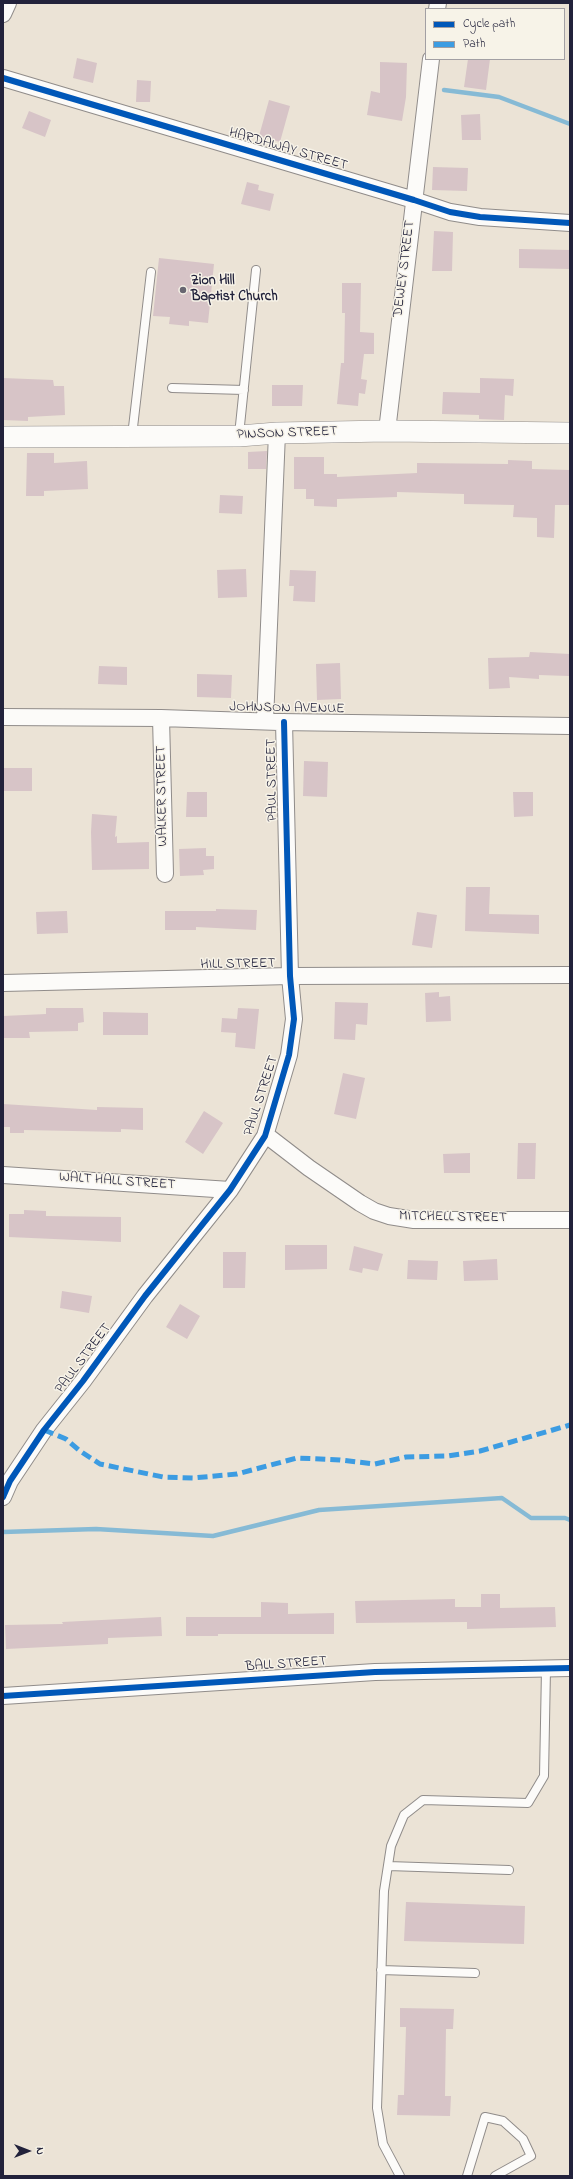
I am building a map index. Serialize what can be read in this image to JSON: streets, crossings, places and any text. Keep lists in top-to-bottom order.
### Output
{
  "streets": {
    "street": [
      "HARDAWAY STREET",
      "DEWEY STREET",
      "PINSON STREET",
      "JOHNSON AVENUE",
      "PAUL STREET",
      "WALKER STREET",
      "HILL STREET",
      "WALT HALL STREET",
      "MITCHELL STREET",
      "BALL STREET"
    ]
  },
  "crossings": [
    ["HARDAWAY STREET", "DEWEY STREET"],
    ["DEWEY STREET", "PINSON STREET"],
    ["PINSON STREET", "PAUL STREET"],
    ["JOHNSON AVENUE", "PAUL STREET"],
    ["JOHNSON AVENUE", "WALKER STREET"],
    ["PAUL STREET", "HILL STREET"],
    ["PAUL STREET", "WALT HALL STREET"],
    ["PAUL STREET", "MITCHELL STREET"]
  ],
  "places": ["Zion Hill Baptist Church"],
  "legend": ["Cycle path", "Path"],
  "north": "right"
}
